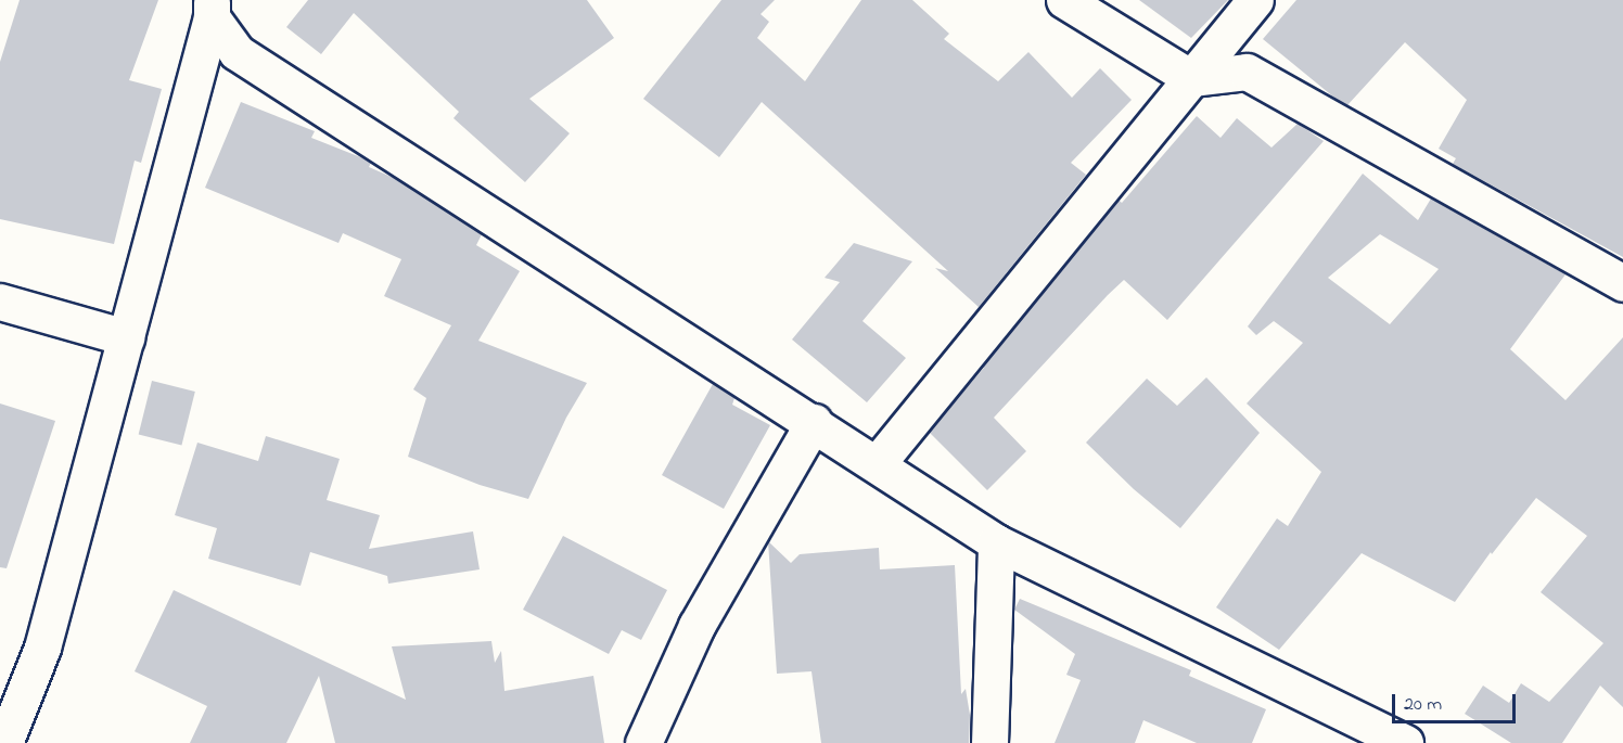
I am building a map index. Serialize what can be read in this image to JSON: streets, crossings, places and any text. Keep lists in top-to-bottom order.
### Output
{
  "scale_bar": "20 m"
}
